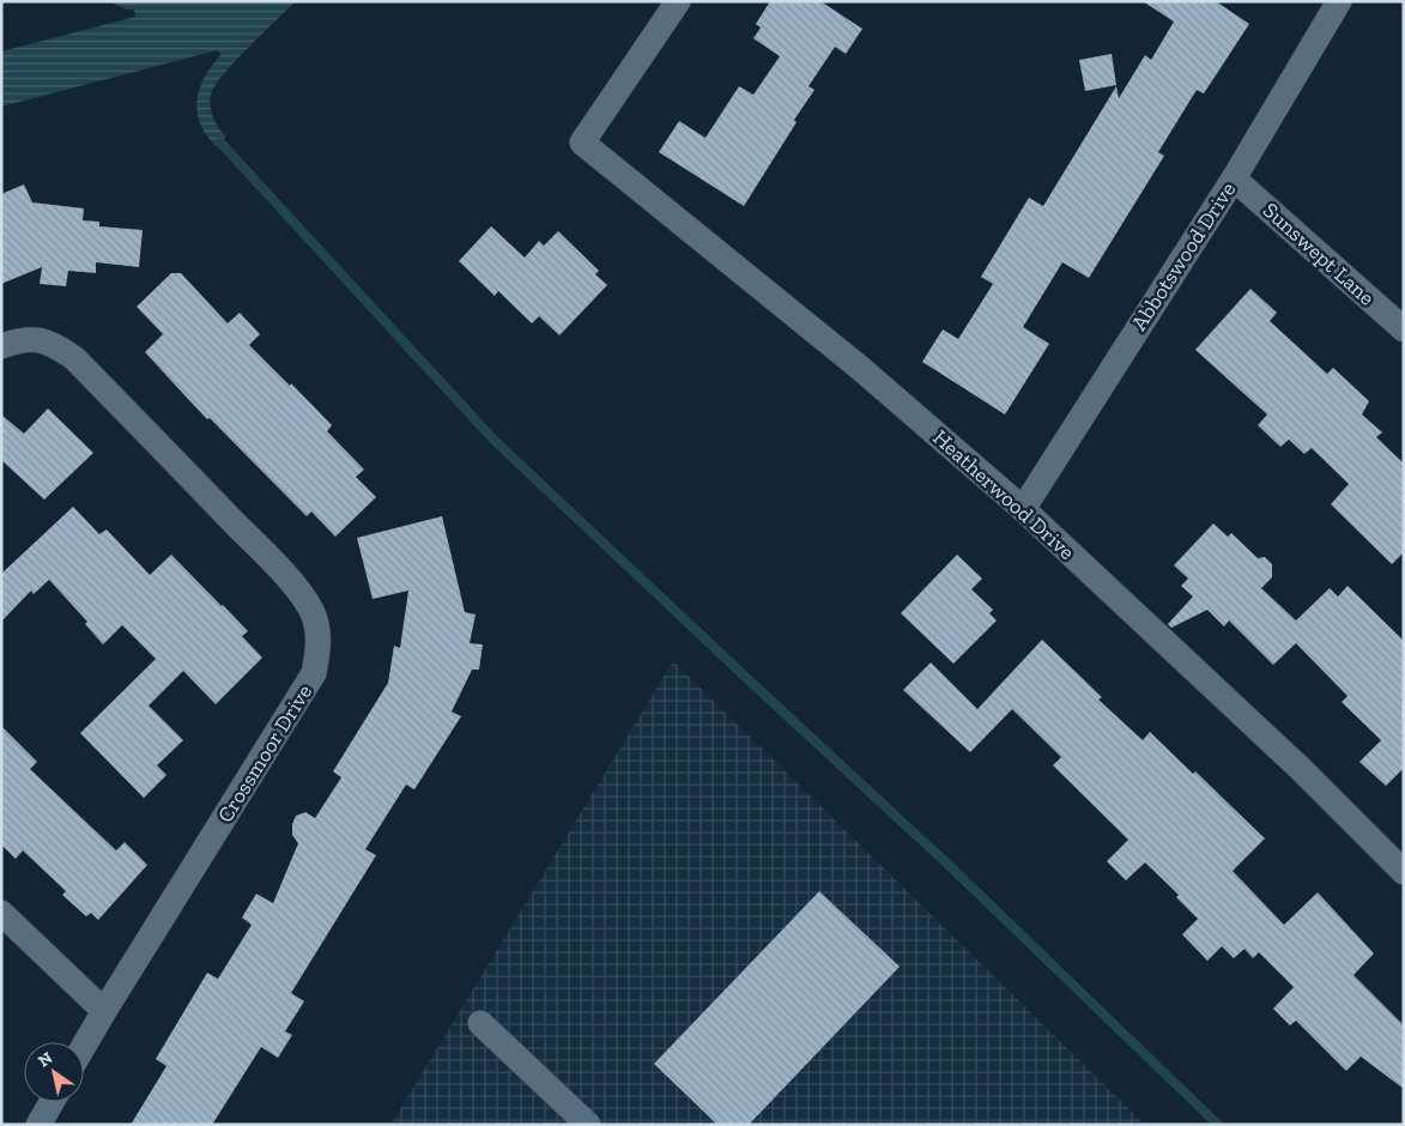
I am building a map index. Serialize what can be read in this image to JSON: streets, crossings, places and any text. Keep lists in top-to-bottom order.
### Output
{
  "streets": {
    "street": [
      "Sunswept Lane",
      "Abbotswood Drive",
      "Heatherwood Drive",
      "Crossmoor Drive"
    ]
  },
  "crossings": [
    ["Sunswept Lane", "Abbotswood Drive"],
    ["Abbotswood Drive", "Heatherwood Drive"]
  ],
  "north": "top left"
}
